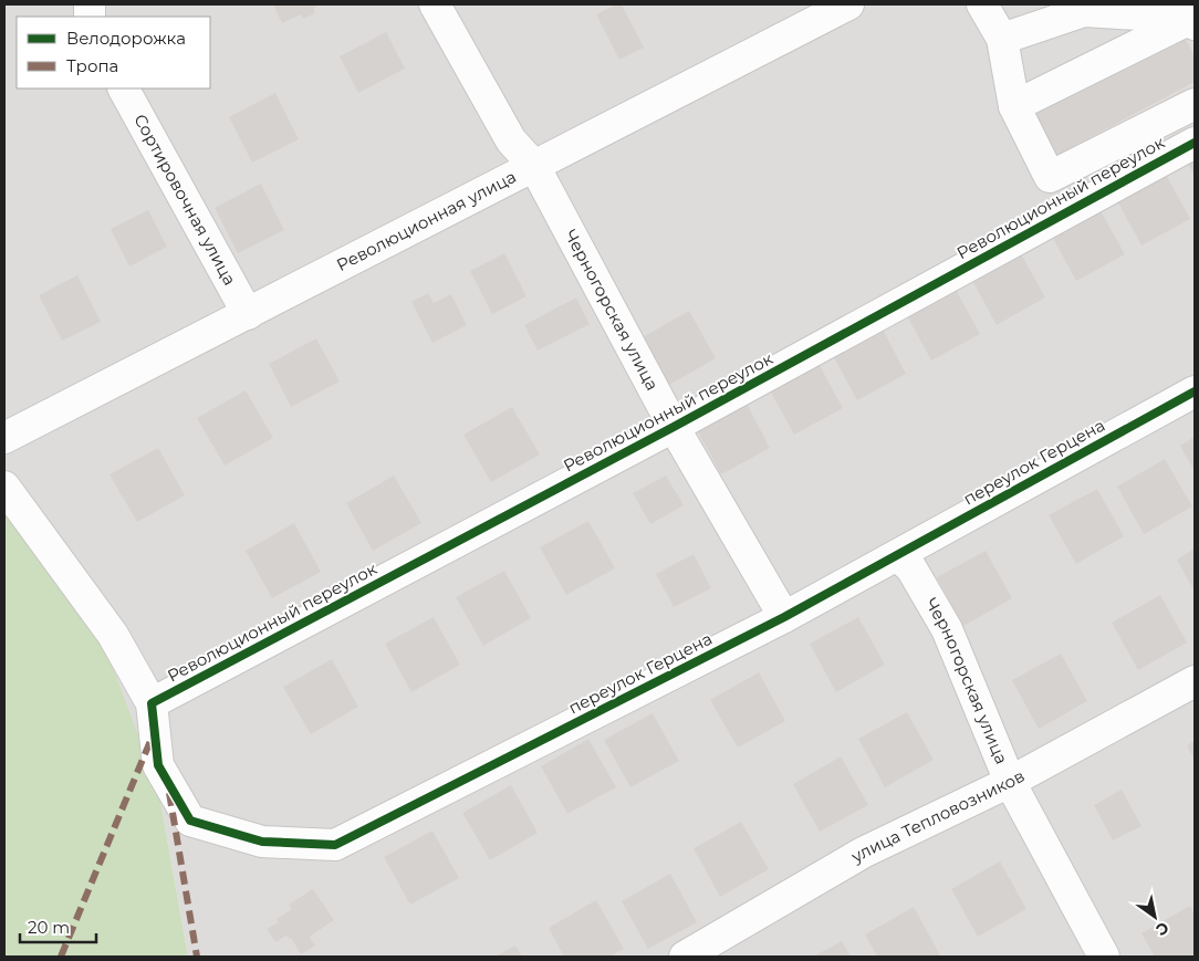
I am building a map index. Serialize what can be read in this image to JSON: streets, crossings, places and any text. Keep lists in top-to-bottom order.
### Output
{
  "streets": {
    "street": [
      "Революционный переулок",
      "Сортировочная улица",
      "Революционная улица",
      "Черногорская улица",
      "переулок Герцена",
      "улица Тепловозников"
    ]
  },
  "crossings": [
    ["Революционный переулок", "Черногорская улица"],
    ["Революционный переулок", "переулок Герцена"],
    ["Сортировочная улица", "Революционная улица"],
    ["Революционная улица", "Черногорская улица"],
    ["Черногорская улица", "переулок Герцена"],
    ["Черногорская улица", "улица Тепловозников"]
  ],
  "legend": ["Велодорожка", "Тропа"],
  "scale_bar": "20 m",
  "north": "bottom right"
}
